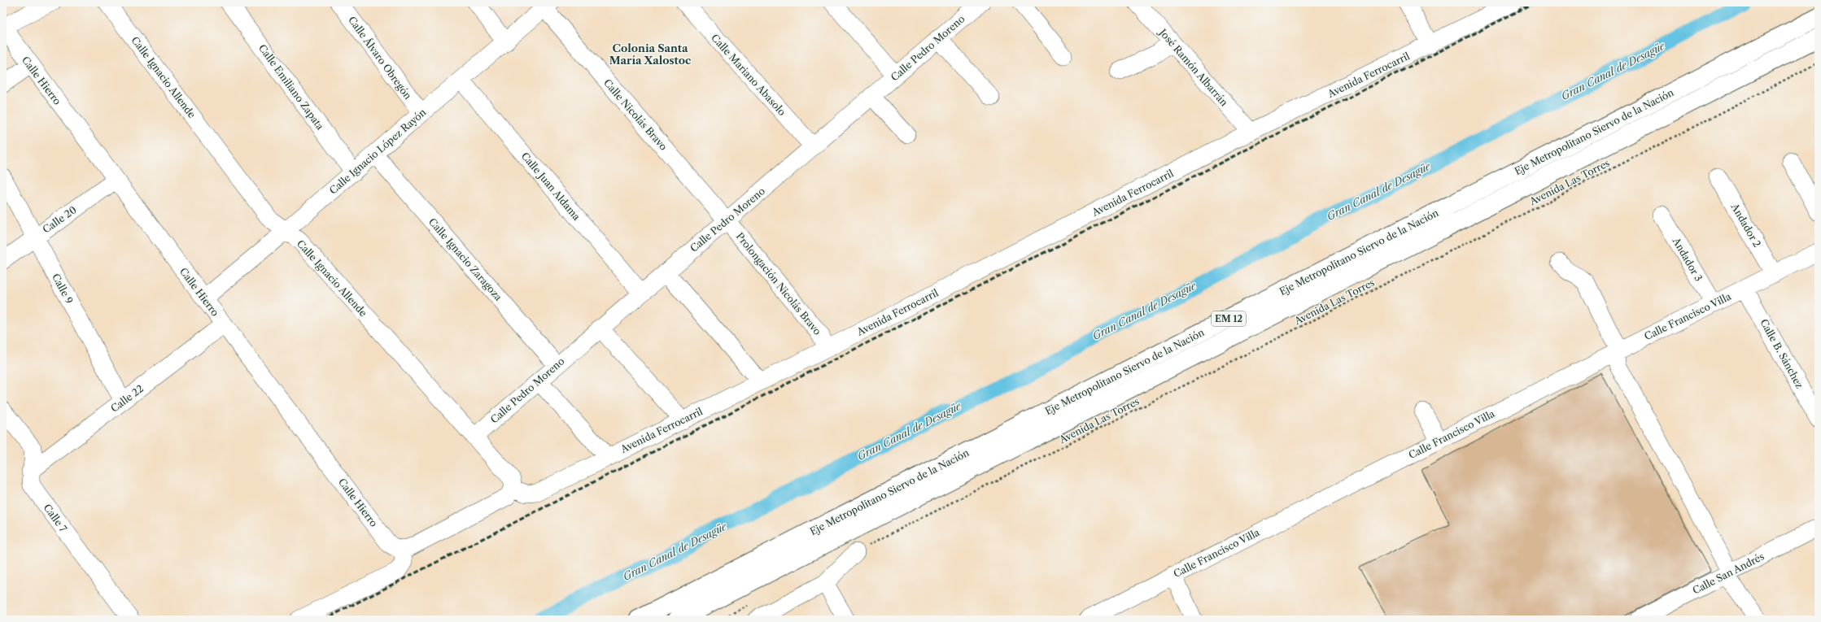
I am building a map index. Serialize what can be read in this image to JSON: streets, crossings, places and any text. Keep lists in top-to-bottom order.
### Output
{
  "streets": {
    "highway": ["Eje Metropolitano Siervo de la Nación", "EM 12"],
    "street": [
      "Calle Pedro Moreno",
      "Calle Álvaro Obregón",
      "José Ramón Albarrán",
      "Calle Mariano Abasolo",
      "Avenida Ferrocarril",
      "Calle Ignacio Allende",
      "Calle Hierro",
      "Calle Emiliano Zapata",
      "Calle Nicolás Bravo",
      "Calle Ignacio López Rayón",
      "Calle Juan Aldama",
      "Calle 20",
      "Andador 2",
      "Calle Ignacio Zaragoza",
      "Andador 3",
      "Prolongación Nicolás Bravo",
      "Calle 9",
      "Calle Francisco Villa",
      "Calle B. Sánchez",
      "Calle 22",
      "Calle 7",
      "Calle San Andrés"
    ],
    "path": ["Avenida Las Torres"]
  },
  "crossings": [
    ["Calle Pedro Moreno", "Calle Mariano Abasolo"],
    ["Calle Pedro Moreno", "Calle Ignacio Allende"],
    ["Calle Pedro Moreno", "Calle Nicolás Bravo"],
    ["Calle Pedro Moreno", "Calle Juan Aldama"],
    ["Calle Pedro Moreno", "Calle Ignacio Zaragoza"],
    ["Calle Pedro Moreno", "Prolongación Nicolás Bravo"],
    ["Calle Álvaro Obregón", "Calle Ignacio López Rayón"],
    ["José Ramón Albarrán", "Avenida Ferrocarril"],
    ["Avenida Ferrocarril", "Calle Ignacio Allende"],
    ["Avenida Ferrocarril", "Prolongación Nicolás Bravo"],
    ["Calle Ignacio Allende", "Calle Ignacio López Rayón"],
    ["Calle Hierro", "Calle Ignacio López Rayón"],
    ["Calle Hierro", "Calle 20"],
    ["Calle Hierro", "Calle 22"],
    ["Calle Emiliano Zapata", "Calle Ignacio López Rayón"],
    ["Calle Nicolás Bravo", "Calle Ignacio López Rayón"],
    ["Calle Nicolás Bravo", "Prolongación Nicolás Bravo"],
    ["Calle Ignacio López Rayón", "Calle Juan Aldama"],
    ["Calle Ignacio López Rayón", "Calle Ignacio Zaragoza"],
    ["Calle 20", "Calle 9"],
    ["Andador 2", "Calle Francisco Villa"],
    ["Andador 3", "Calle Francisco Villa"],
    ["Calle 9", "Calle 22"],
    ["Calle Francisco Villa", "Calle B. Sánchez"],
    ["Calle 22", "Calle 7"]
  ],
  "districts": ["Colonia Santa María Xalostoc"],
  "water": ["Gran Canal de Desagüe"]
}
